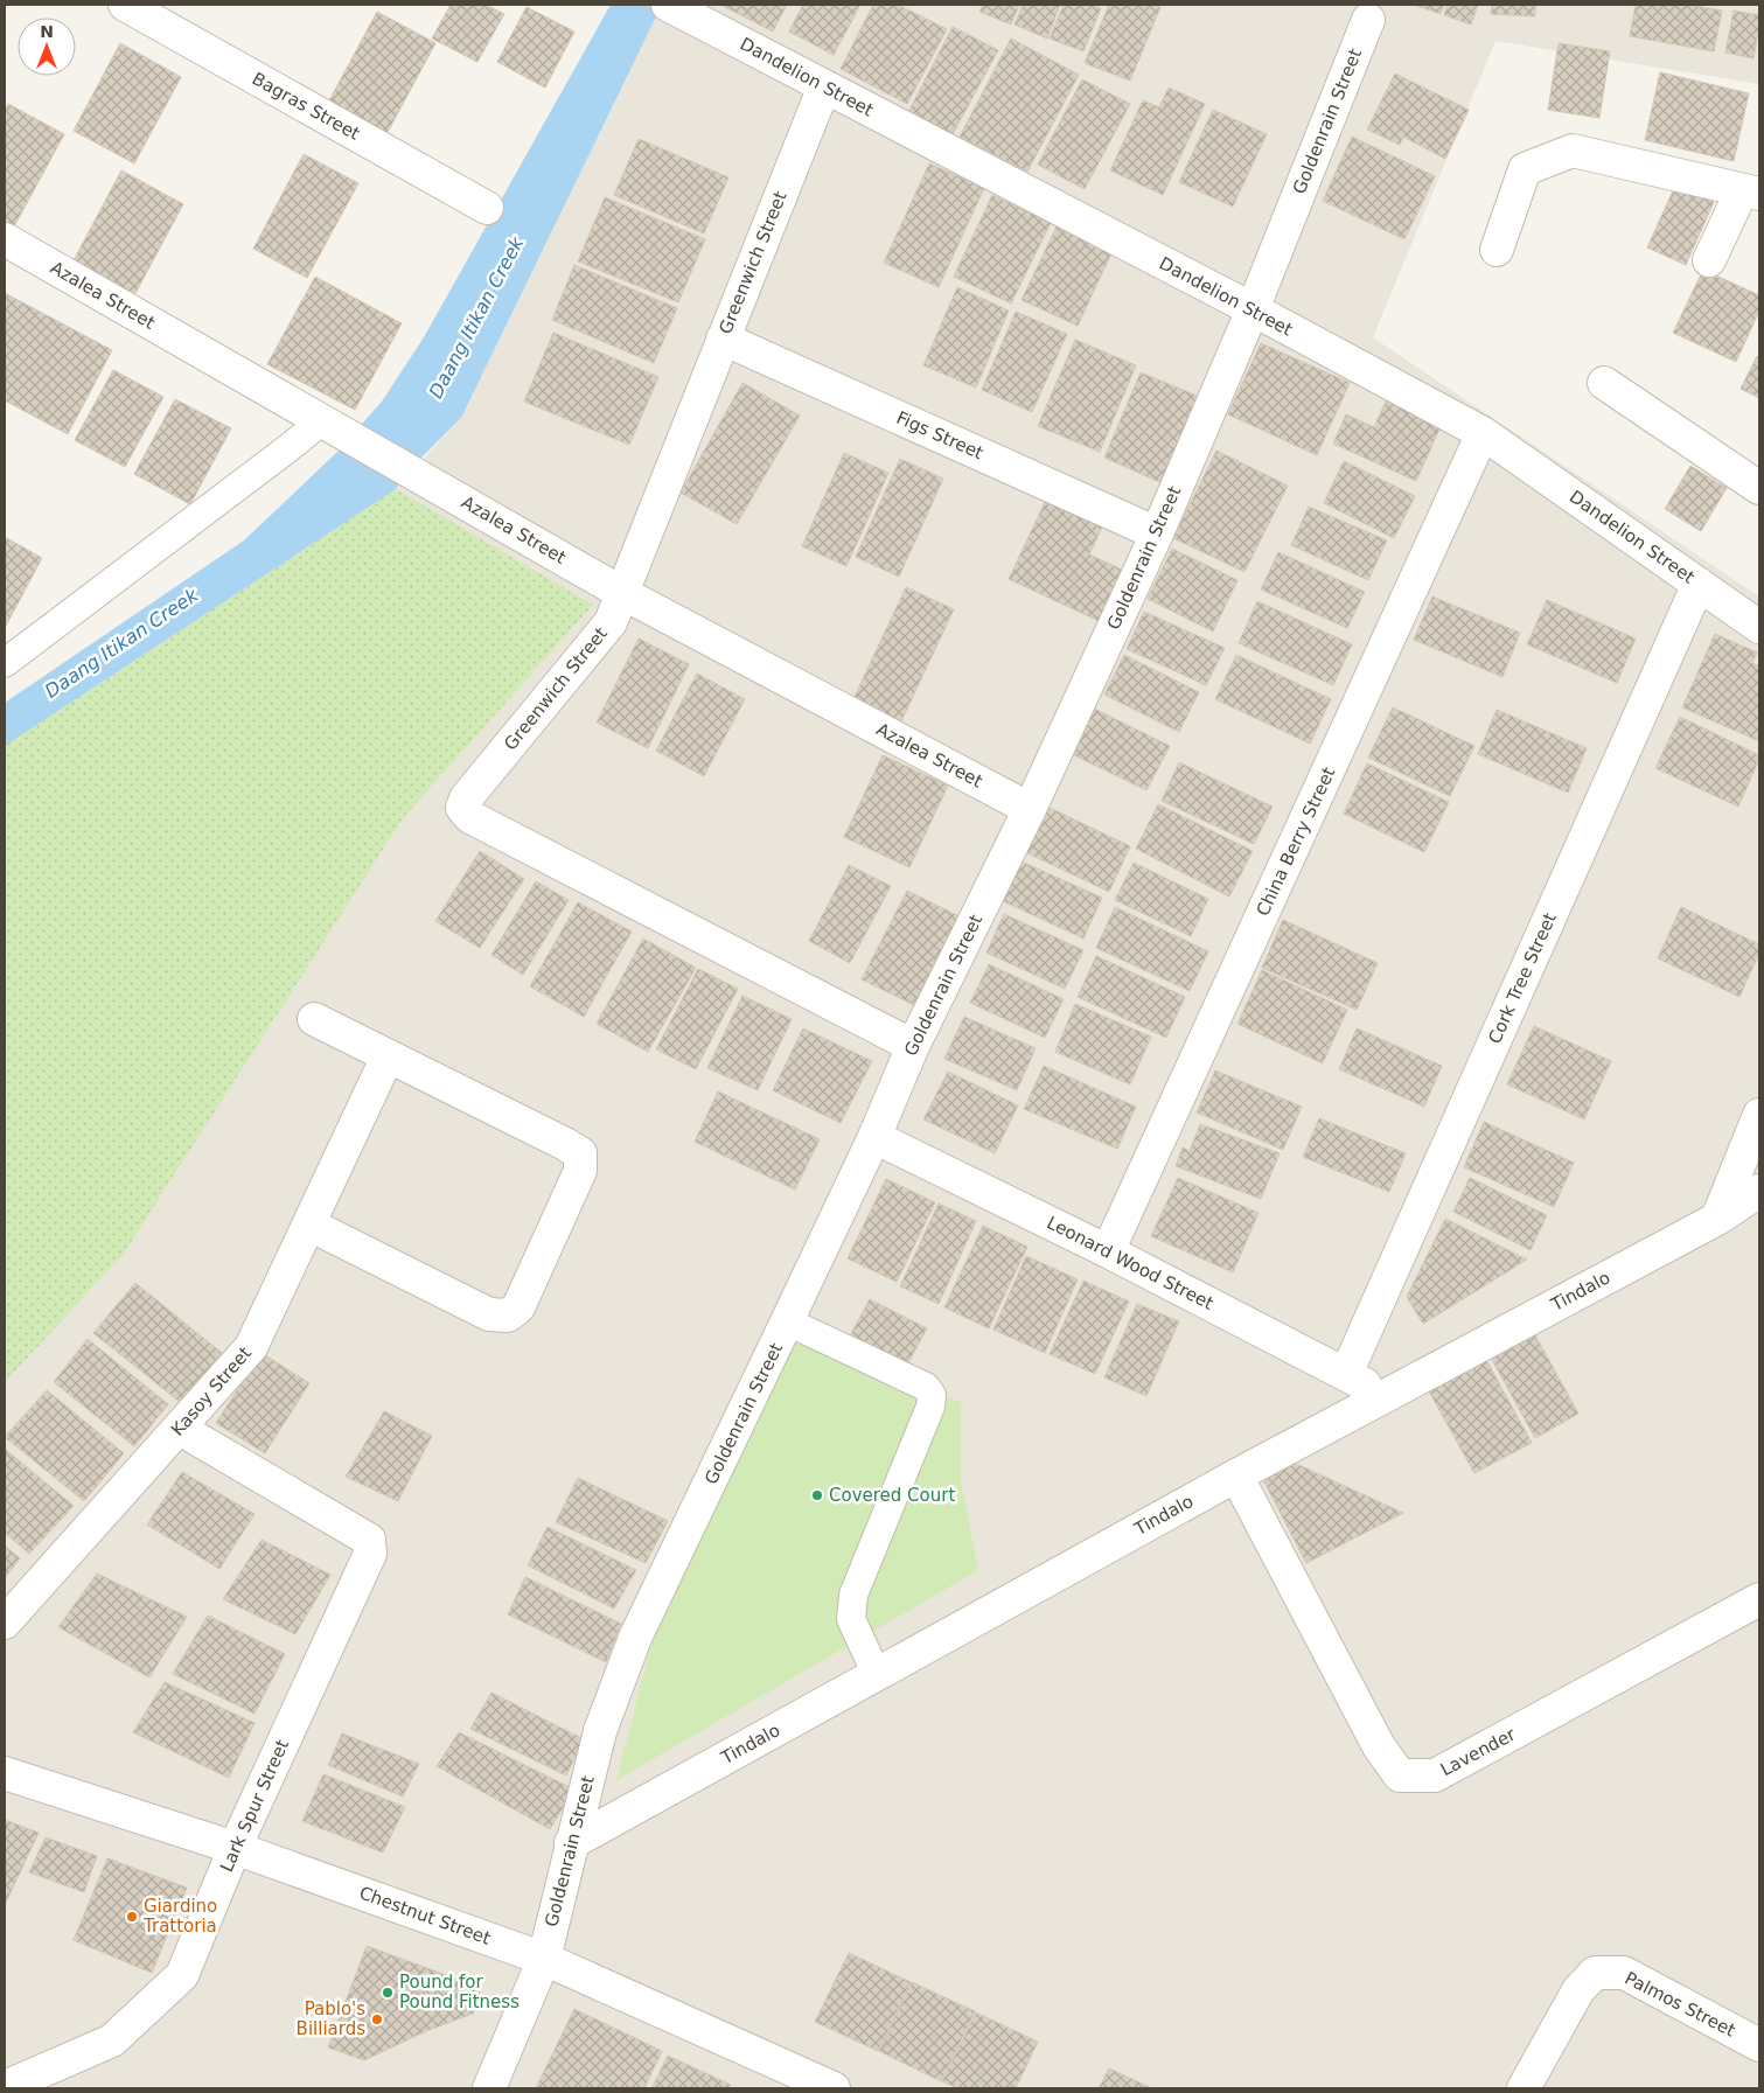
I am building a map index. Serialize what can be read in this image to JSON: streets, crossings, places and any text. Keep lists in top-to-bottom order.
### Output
{
  "streets": {
    "street": [
      "Dandelion Street",
      "Bagras Street",
      "Goldenrain Street",
      "Greenwich Street",
      "Azalea Street",
      "Figs Street",
      "China Berry Street",
      "Cork Tree Street",
      "Leonard Wood Street",
      "Tindalo",
      "Kasoy Street",
      "Lavender",
      "Lark Spur Street",
      "Chestnut Street",
      "Palmos Street"
    ]
  },
  "crossings": [
    ["Dandelion Street", "Goldenrain Street"],
    ["Dandelion Street", "Greenwich Street"],
    ["Dandelion Street", "China Berry Street"],
    ["Dandelion Street", "Cork Tree Street"],
    ["Goldenrain Street", "Greenwich Street"],
    ["Goldenrain Street", "Azalea Street"],
    ["Goldenrain Street", "Figs Street"],
    ["Goldenrain Street", "Leonard Wood Street"],
    ["Goldenrain Street", "Tindalo"],
    ["Goldenrain Street", "Chestnut Street"],
    ["Greenwich Street", "Azalea Street"],
    ["Greenwich Street", "Figs Street"],
    ["China Berry Street", "Leonard Wood Street"],
    ["Cork Tree Street", "Leonard Wood Street"],
    ["Leonard Wood Street", "Tindalo"],
    ["Tindalo", "Lavender"],
    ["Kasoy Street", "Lark Spur Street"],
    ["Lark Spur Street", "Chestnut Street"]
  ],
  "water": ["Daang Itikan Creek"],
  "places": [
    "Covered Court",
    "Giardino Trattoria",
    "Pound for Pound Fitness",
    "Pablo's Billiards"
  ],
  "north": "top"
}
